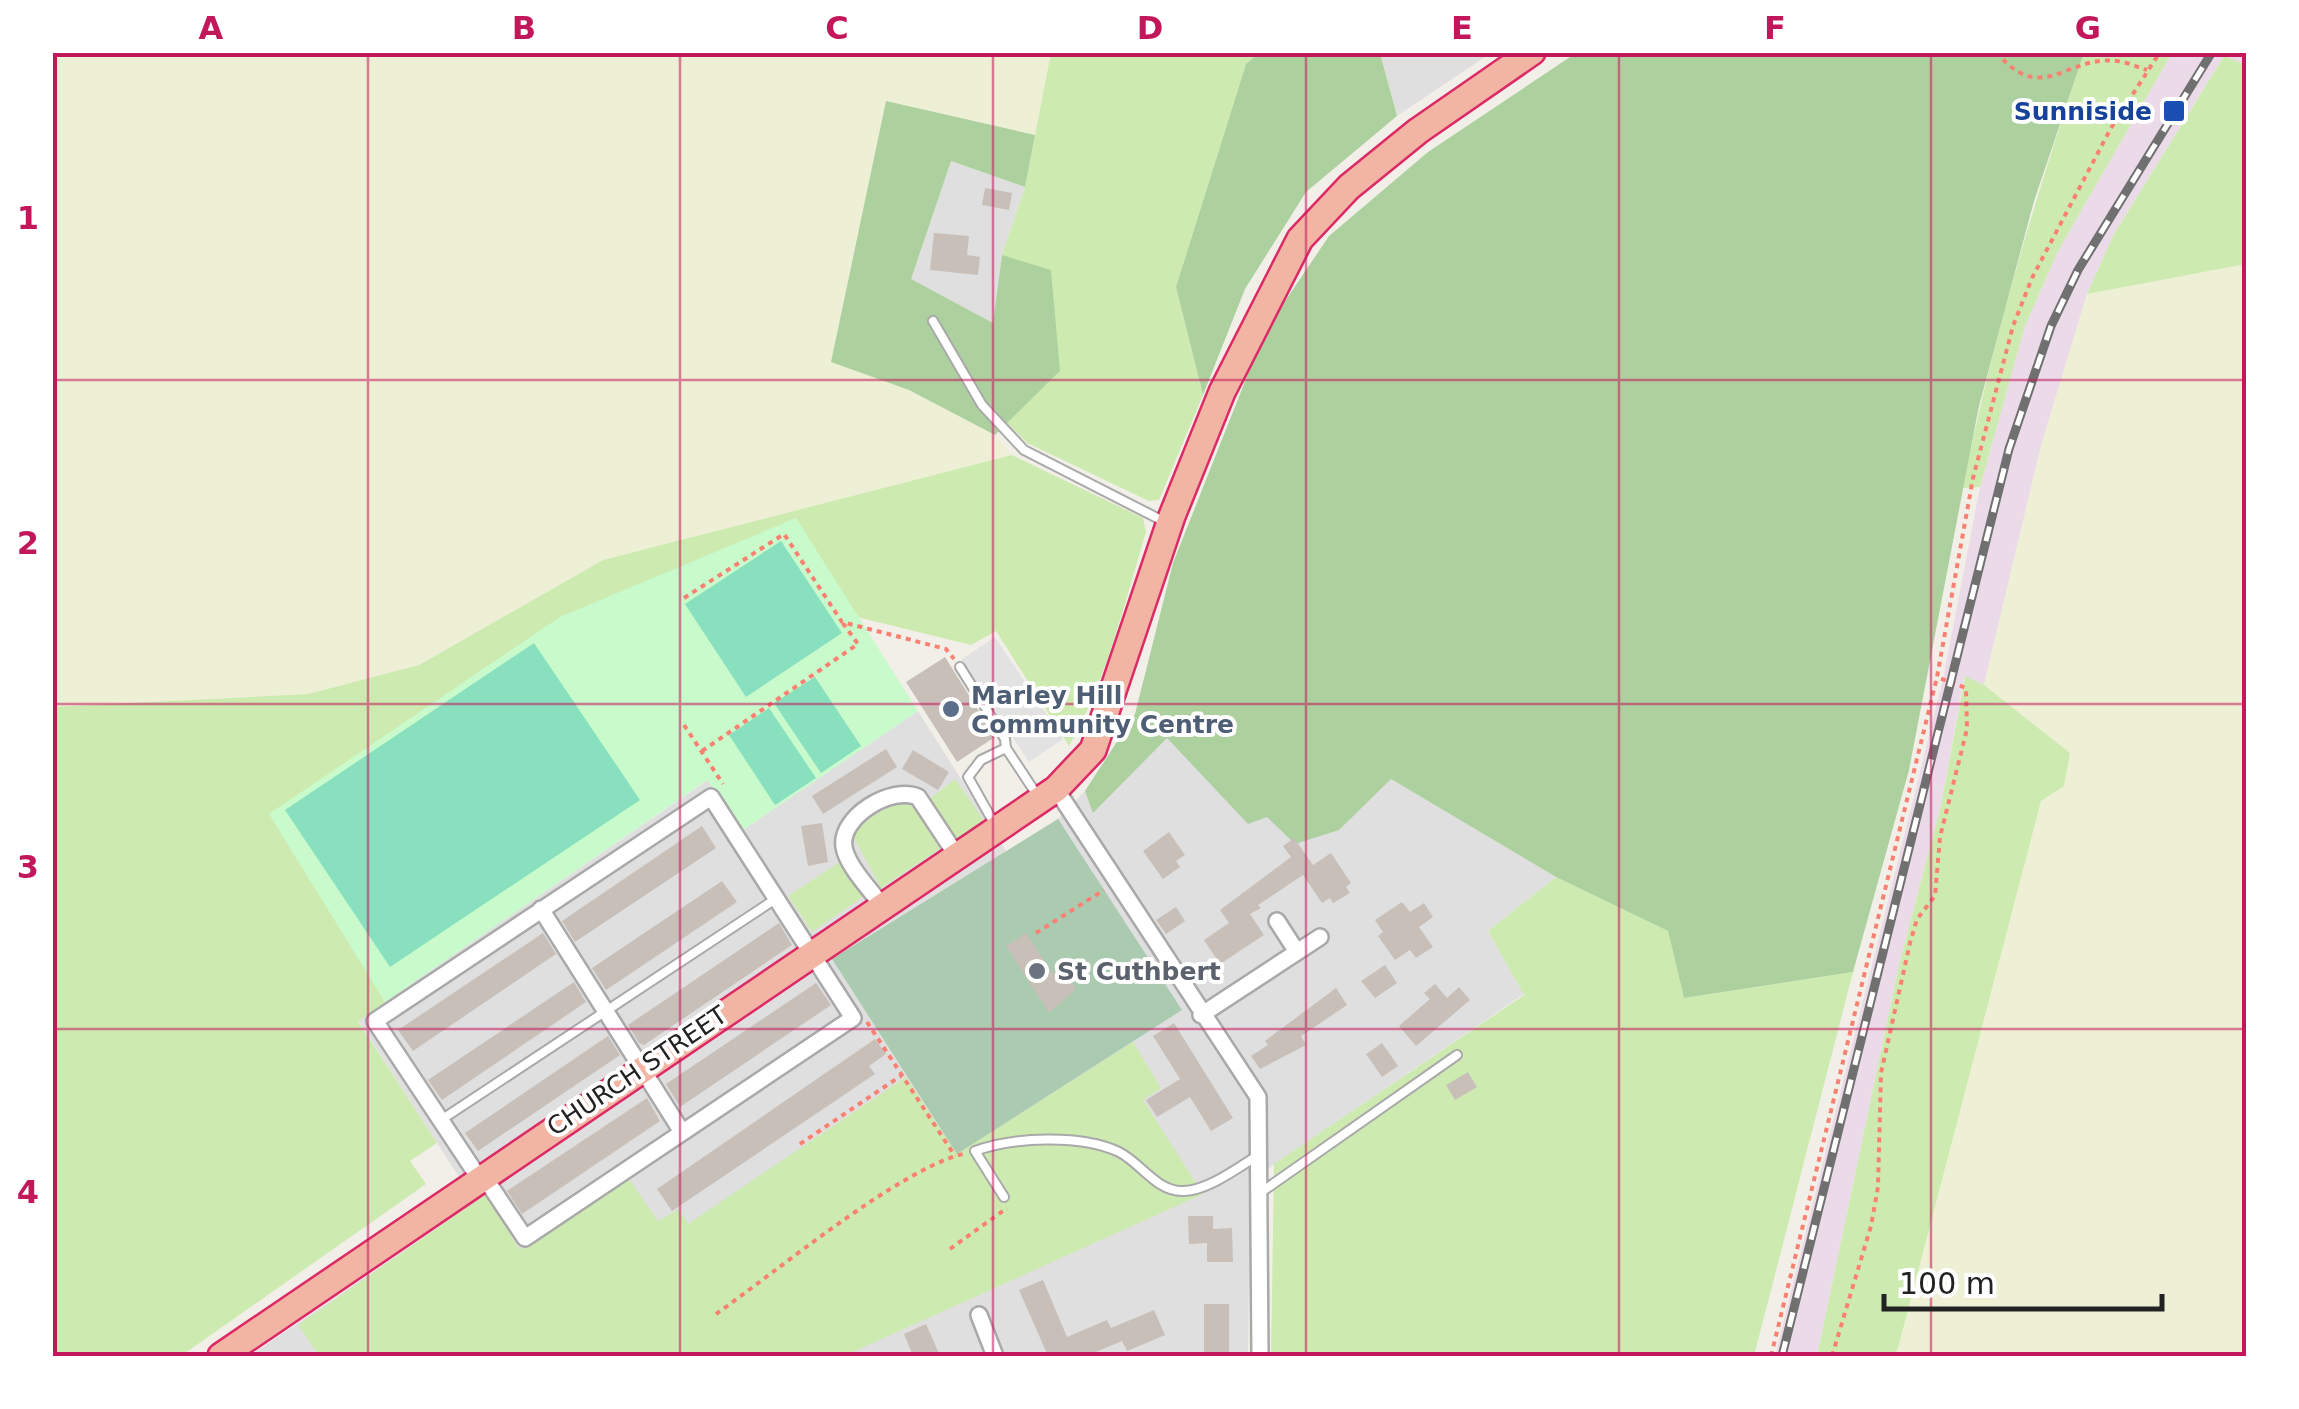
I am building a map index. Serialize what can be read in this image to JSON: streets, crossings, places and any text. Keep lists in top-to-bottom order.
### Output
{
  "streets": {
    "highway": ["CHURCH STREET"]
  },
  "places": {
    "transit": ["Sunniside"],
    "other": ["Marley Hill Community Centre", "St Cuthbert"]
  },
  "scale_bar": "100 m",
  "grid": {
    "columns": [
      "A",
      "B",
      "C",
      "D",
      "E",
      "F",
      "G"
    ],
    "rows": [
      "1",
      "2",
      "3",
      "4"
    ]
  }
}
